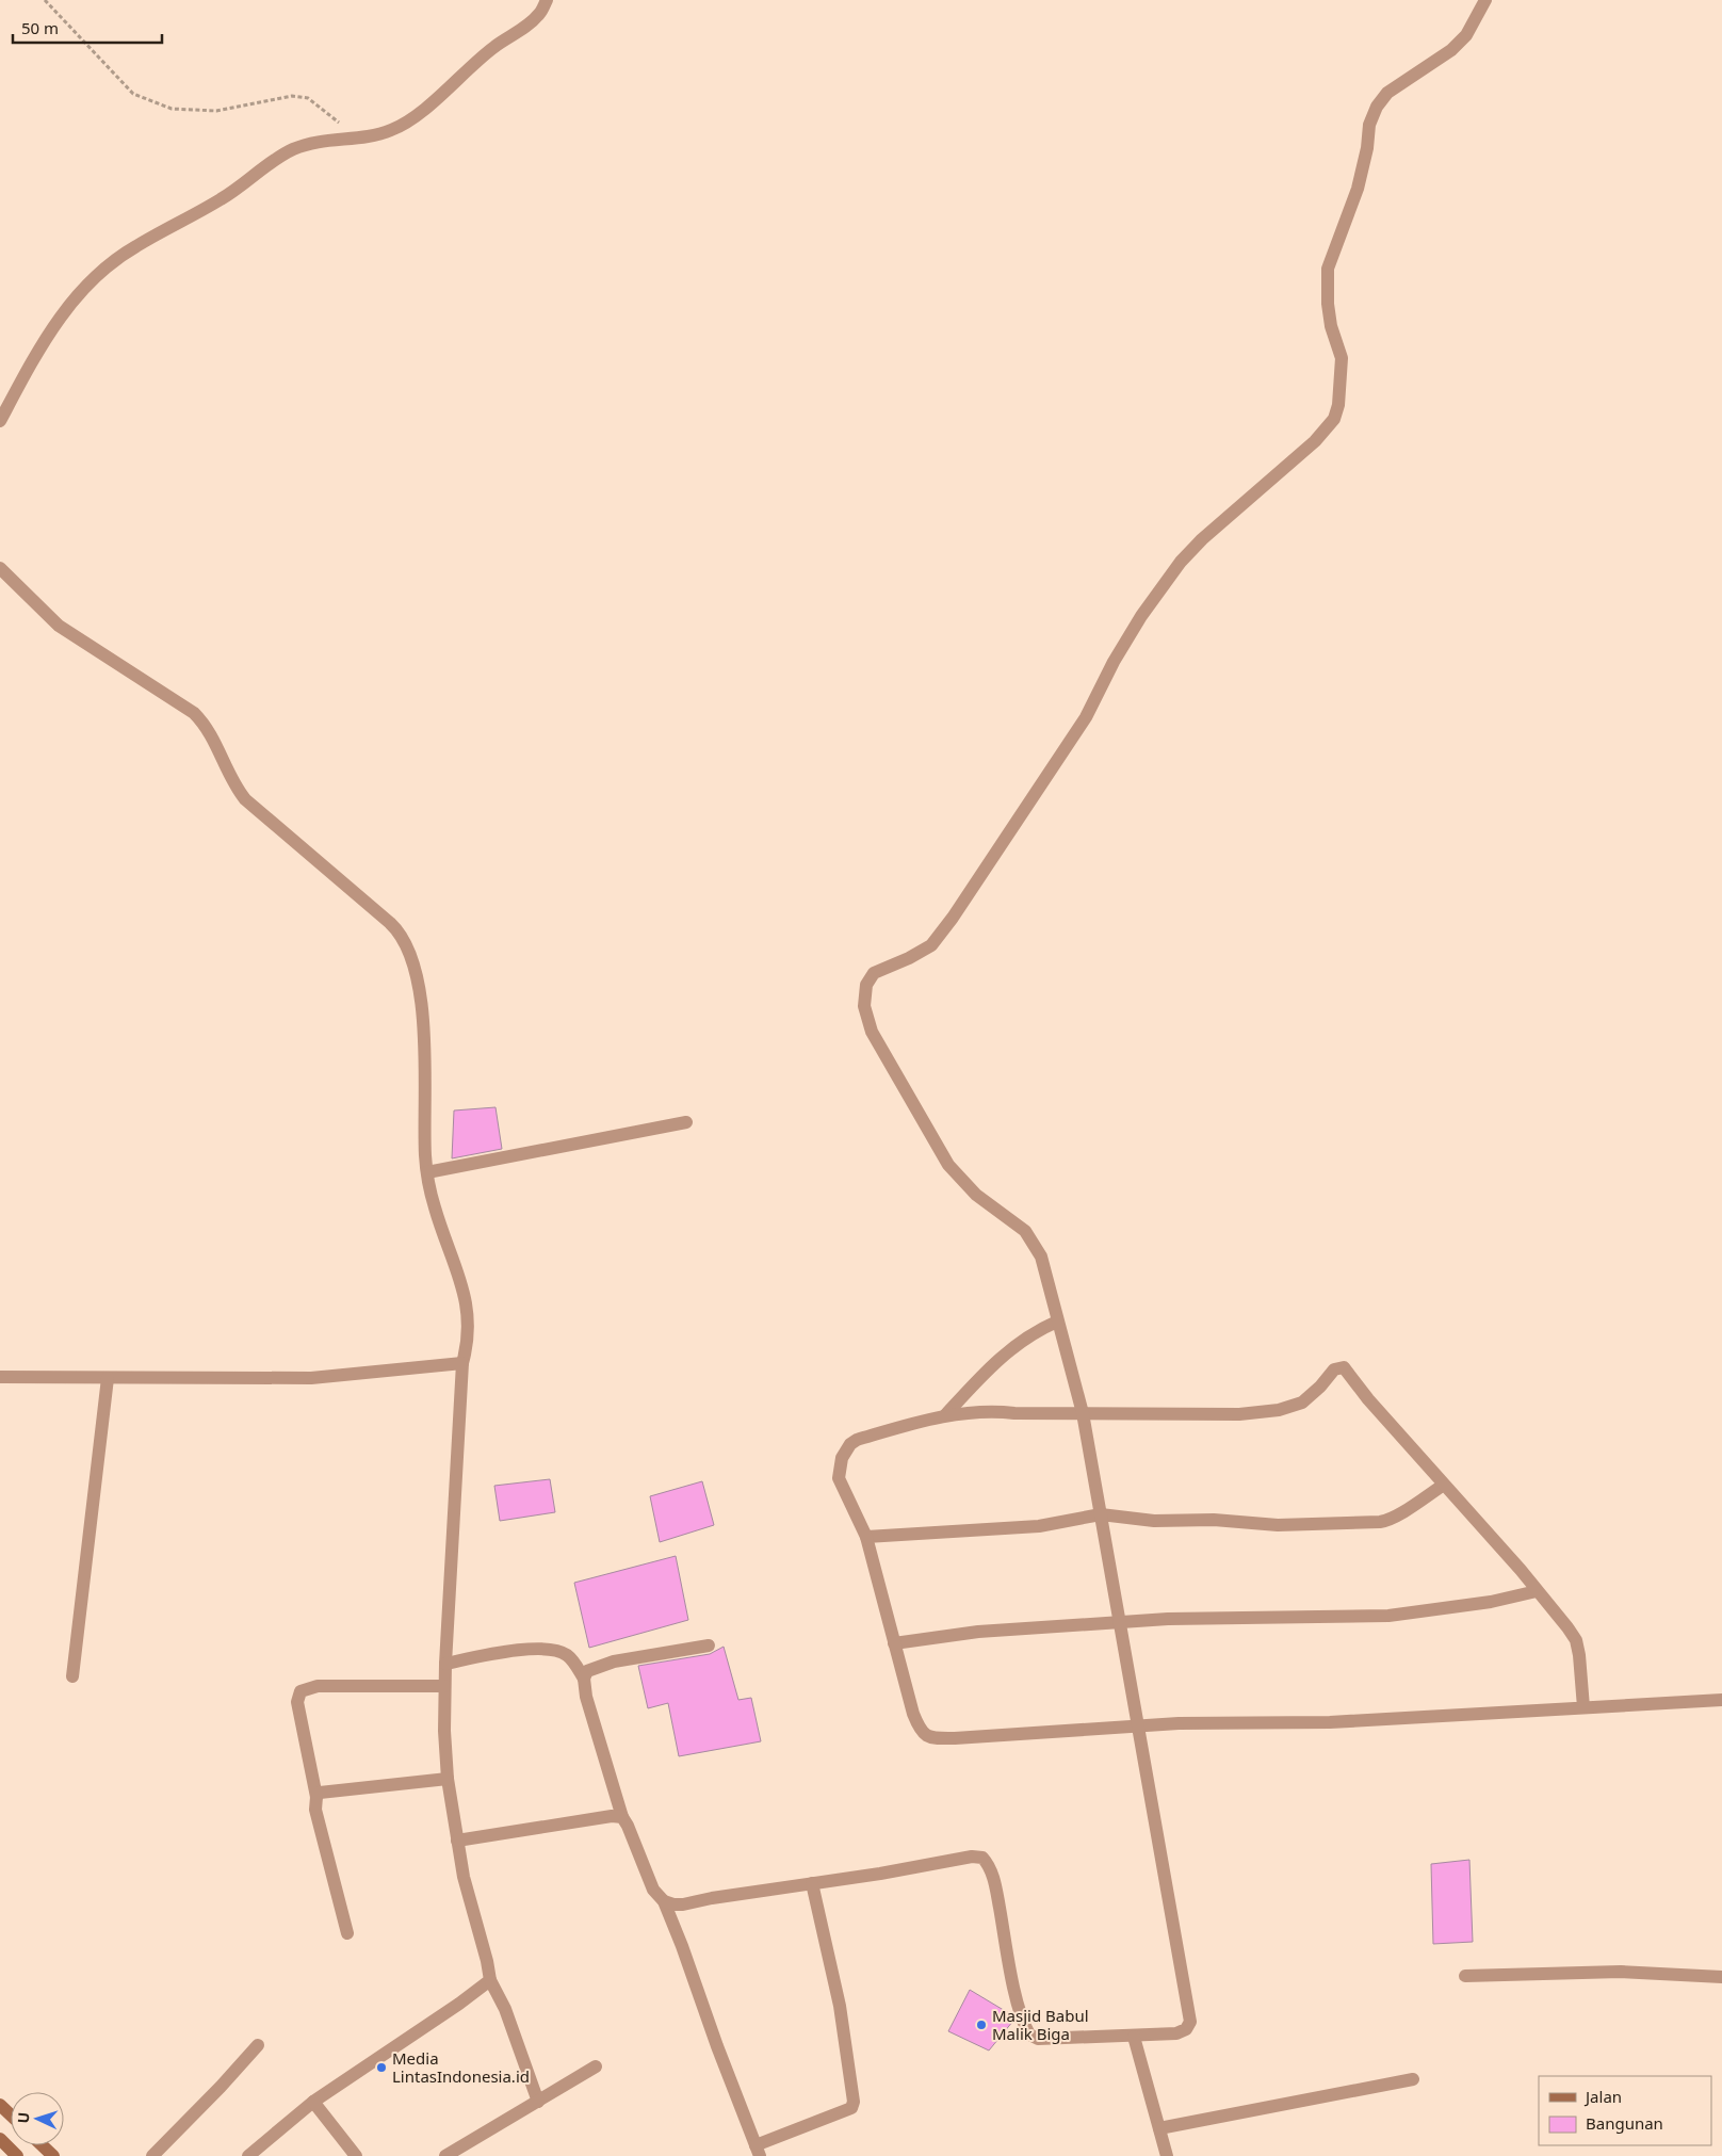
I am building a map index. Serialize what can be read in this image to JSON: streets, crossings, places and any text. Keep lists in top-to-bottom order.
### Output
{
  "places": ["Masjid Babul Malik Biga", "Media LintasIndonesia.id"],
  "legend": ["Jalan", "Bangunan"],
  "scale_bar": "50 m",
  "north": "left"
}
